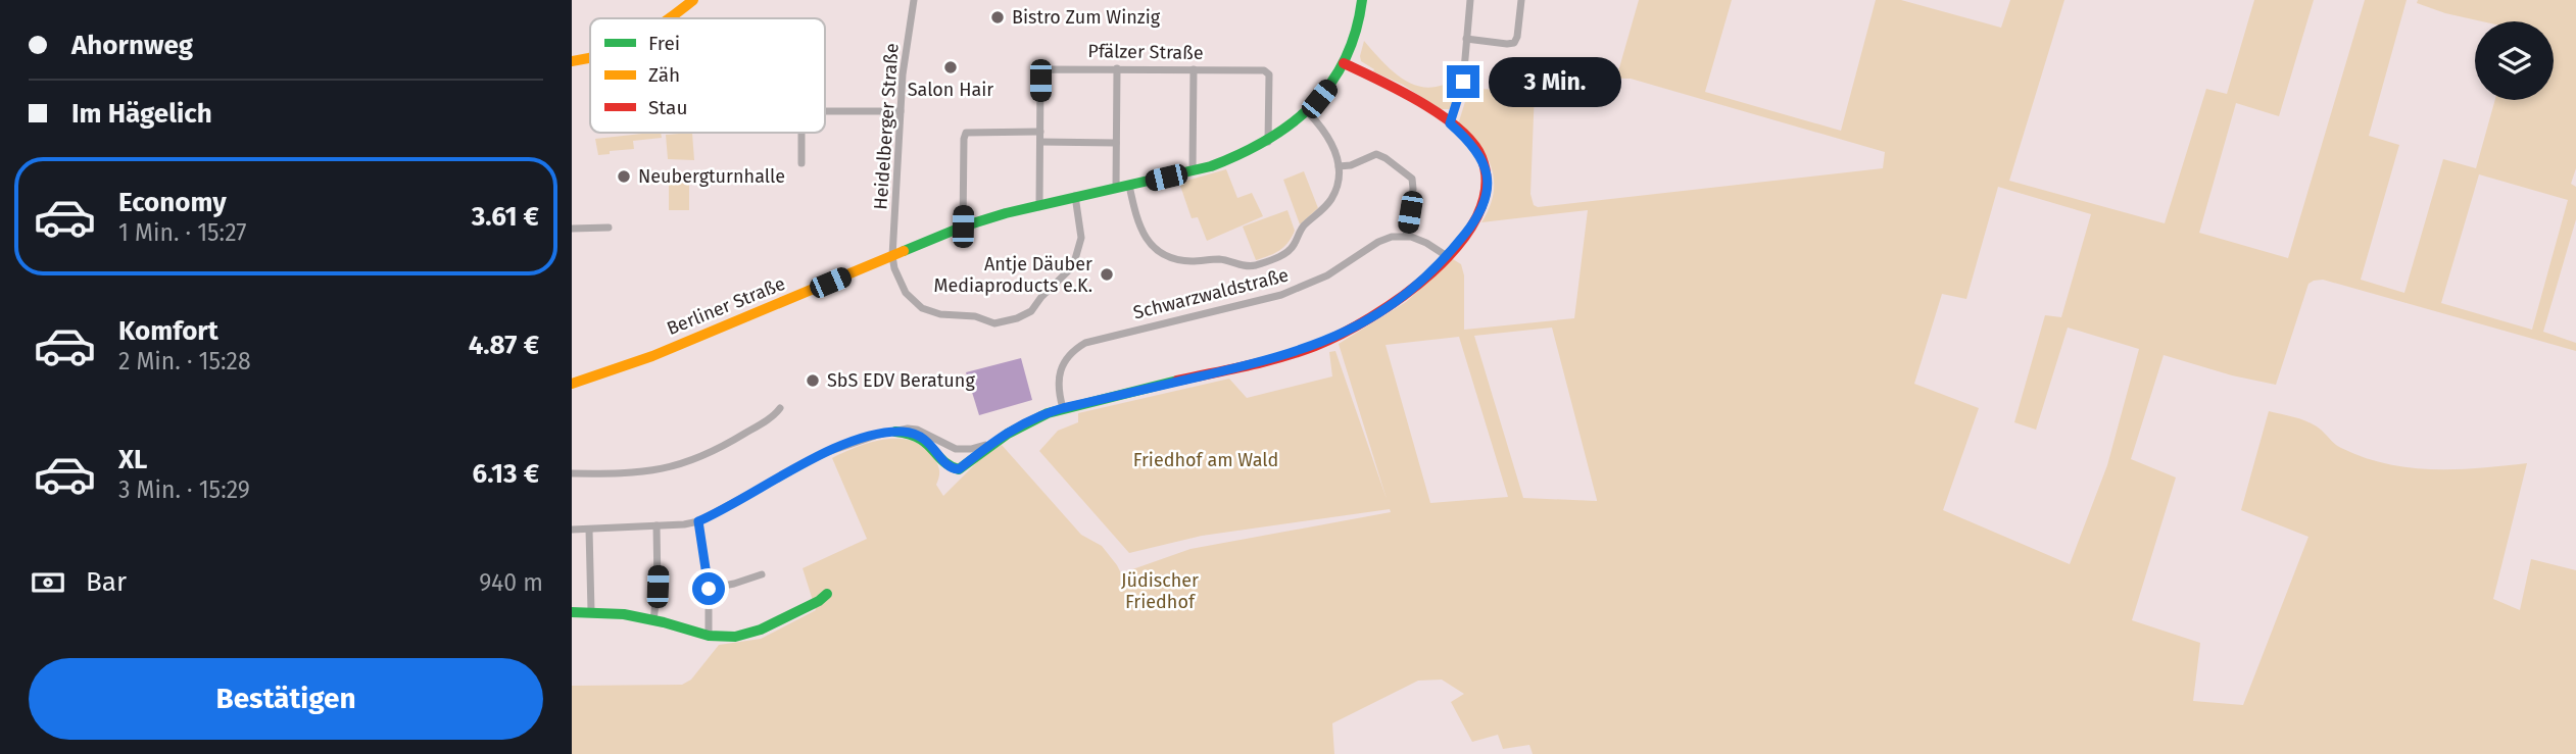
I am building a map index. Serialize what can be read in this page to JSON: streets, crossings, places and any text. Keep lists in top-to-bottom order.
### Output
{
  "streets": {
    "street": [
      "Pfälzer Straße",
      "Heidelberger Straße",
      "Schwarzwaldstraße",
      "Berliner Straße"
    ]
  },
  "crossings": [
    ["Pfälzer Straße", "Berliner Straße"],
    ["Heidelberger Straße", "Berliner Straße"]
  ],
  "parks": ["Friedhof am Wald", "Jüdischer Friedhof"],
  "places": [
    "Bistro Zum Winzig",
    "Salon Hair",
    "Neubergturnhalle",
    "Antje Däuber Mediaproducts e.K.",
    "SbS EDV Beratung"
  ],
  "legend": ["Frei", "Zäh", "Stau"],
  "page": {
    "banner": ["Ahornweg", "Im Hägelich"],
    "bubble": "3 Min.",
    "list": [
      {
        "name": "Economy",
        "note": "1 Min. · 15:27",
        "value": "3.61 €"
      },
      {
        "name": "Komfort",
        "note": "2 Min. · 15:28",
        "value": "4.87 €"
      },
      {
        "name": "XL",
        "note": "3 Min. · 15:29",
        "value": "6.13 €"
      }
    ],
    "pay": ["Bar", "940 m"],
    "buttons": "Bestätigen"
  }
}
